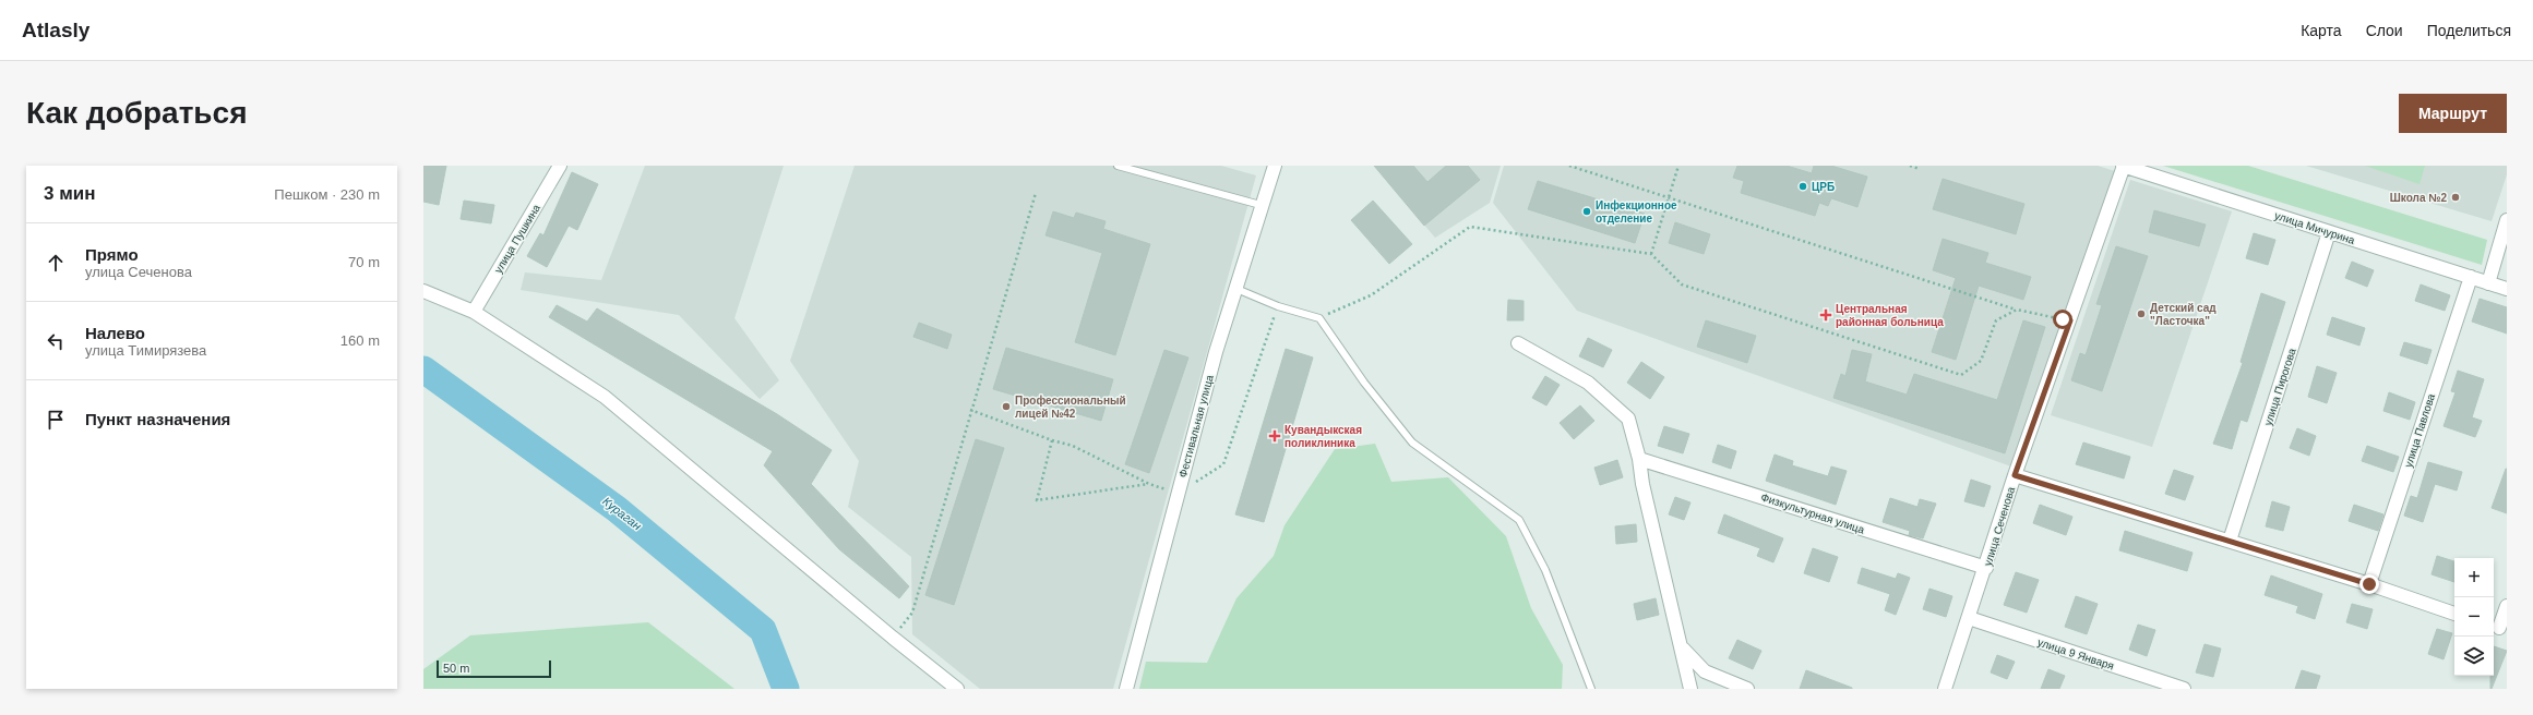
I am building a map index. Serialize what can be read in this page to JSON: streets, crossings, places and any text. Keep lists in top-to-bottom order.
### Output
{
  "streets": {
    "street": [
      "улица Мичурина",
      "улица Пушкина",
      "улица Пирогова",
      "Фестивальная улица",
      "улица Павлова",
      "Физкультурная улица",
      "улица Сеченова",
      "улица 9 Января"
    ]
  },
  "crossings": [
    ["улица Мичурина", "улица Пирогова"],
    ["улица Мичурина", "улица Павлова"],
    ["улица Мичурина", "улица Сеченова"],
    ["Физкультурная улица", "улица Сеченова"],
    ["улица Сеченова", "улица 9 Января"]
  ],
  "water": ["Кураган"],
  "places": {
    "other": [
      "ЦРБ",
      "Школа №2",
      "Инфекционное отделение",
      "Детский сад \"Ласточка\"",
      "Профессиональный лицей №42"
    ],
    "health": ["Центральная районная больница", "Кувандыкская поликлиника"]
  },
  "scale_bar": "50 m",
  "page": {
    "header": "Atlasly",
    "nav": ["Карта", "Слои", "Поделиться"],
    "buttons": "Маршрут",
    "title": "Как добраться",
    "heading": ["3 мин", "Пешком · 230 m"],
    "list": [
      ["Прямо", "улица Сеченова", "70 m"],
      ["Налево", "улица Тимирязева", "160 m"],
      "Пункт назначения"
    ],
    "map_buttons": ["+", "−"],
    "scale": "50 m"
  }
}
